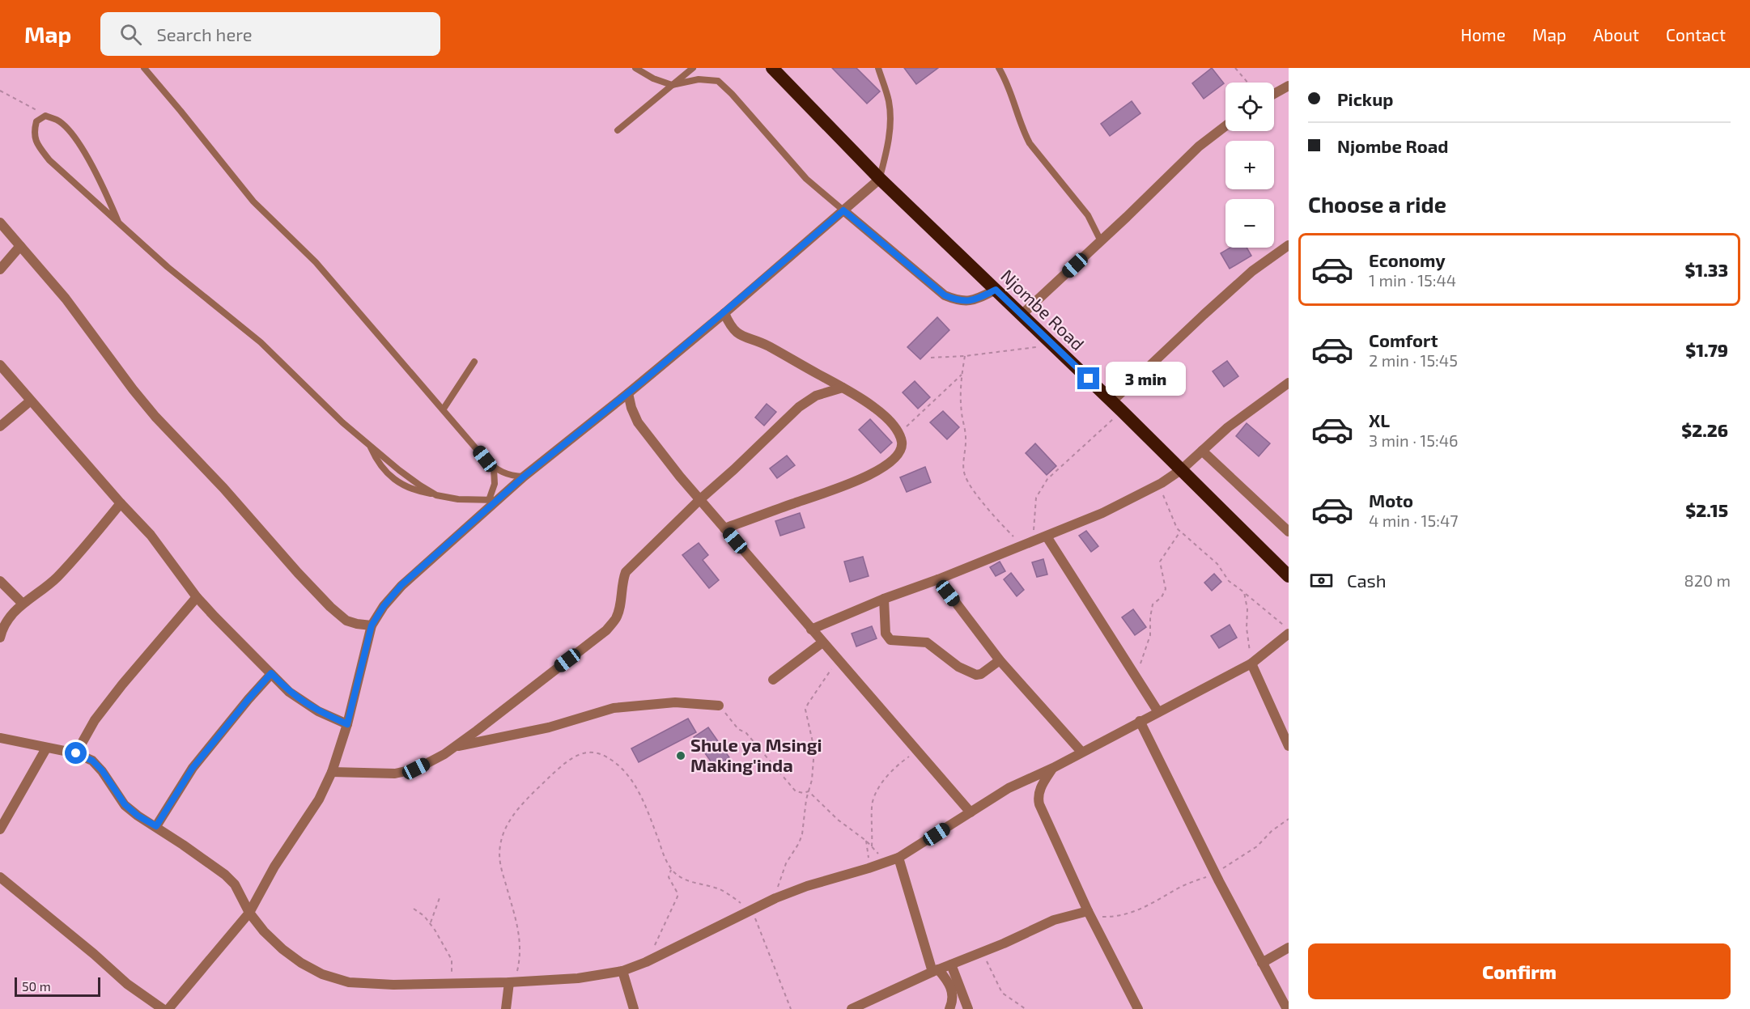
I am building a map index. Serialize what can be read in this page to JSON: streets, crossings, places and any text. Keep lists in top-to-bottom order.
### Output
{
  "streets": {
    "highway": ["Njombe Road"]
  },
  "places": ["Shule ya Msingi Making'inda"],
  "scale_bar": "50 m",
  "page": {
    "header": "Map",
    "search": "Search here",
    "nav": [
      "Home",
      "Map",
      "About",
      "Contact"
    ],
    "banner": ["Pickup", "Njombe Road"],
    "map_buttons": ["+", "−"],
    "heading": "Choose a ride",
    "list": [
      {
        "name": "Economy",
        "note": "1 min · 15:44",
        "value": "$1.33"
      },
      {
        "name": "Comfort",
        "note": "2 min · 15:45",
        "value": "$1.79"
      },
      {
        "name": "XL",
        "note": "3 min · 15:46",
        "value": "$2.26"
      },
      {
        "name": "Moto",
        "note": "4 min · 15:47",
        "value": "$2.15"
      }
    ],
    "bubble": "3 min",
    "pay": ["Cash", "820 m"],
    "buttons": "Confirm",
    "scale": "50 m"
  }
}
